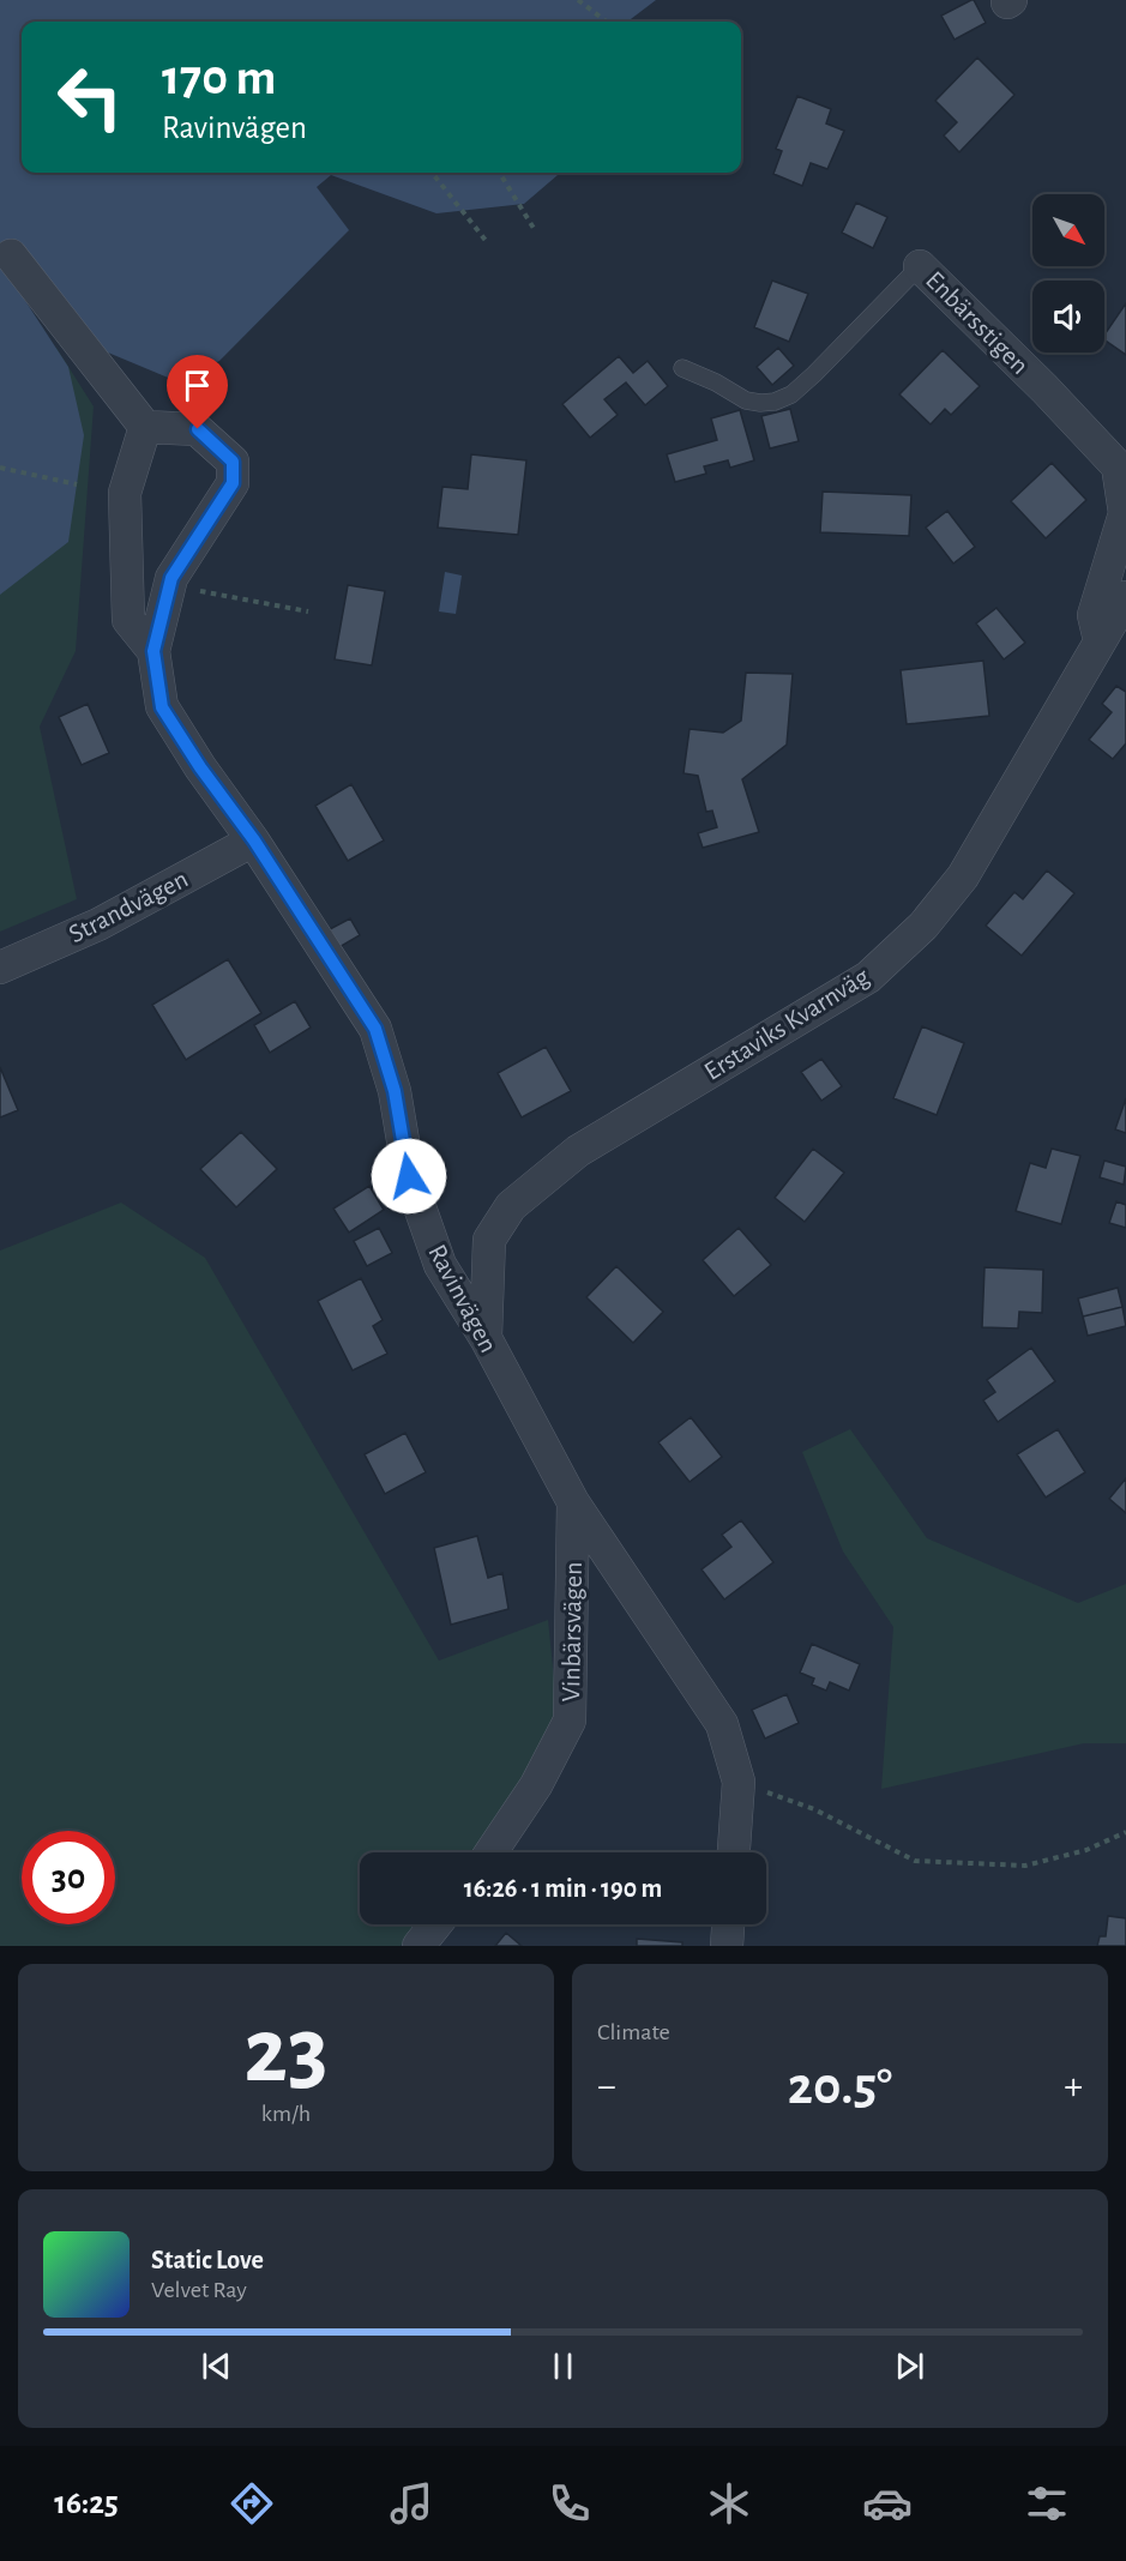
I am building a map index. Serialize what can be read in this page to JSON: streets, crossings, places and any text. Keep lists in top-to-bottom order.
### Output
{
  "streets": {
    "street": [
      "Enbärsstigen",
      "Strandvägen",
      "Erstaviks Kvarnväg",
      "Ravinvägen",
      "Vinbärsvägen"
    ]
  },
  "crossings": [
    ["Enbärsstigen", "Erstaviks Kvarnväg"],
    ["Strandvägen", "Ravinvägen"],
    ["Erstaviks Kvarnväg", "Ravinvägen"],
    ["Ravinvägen", "Vinbärsvägen"]
  ],
  "north": "bottom right",
  "page": {
    "turn": ["170 m", "Ravinvägen"],
    "limit": "30",
    "trip": "16:26 · 1 min · 190 m",
    "tile": [
      ["23", "km/h"],
      "Climate"
    ],
    "heat": ["−", "20.5°", "+"],
    "song": ["Static Love", "Velvet Ray"],
    "tabs": "16:25"
  }
}
